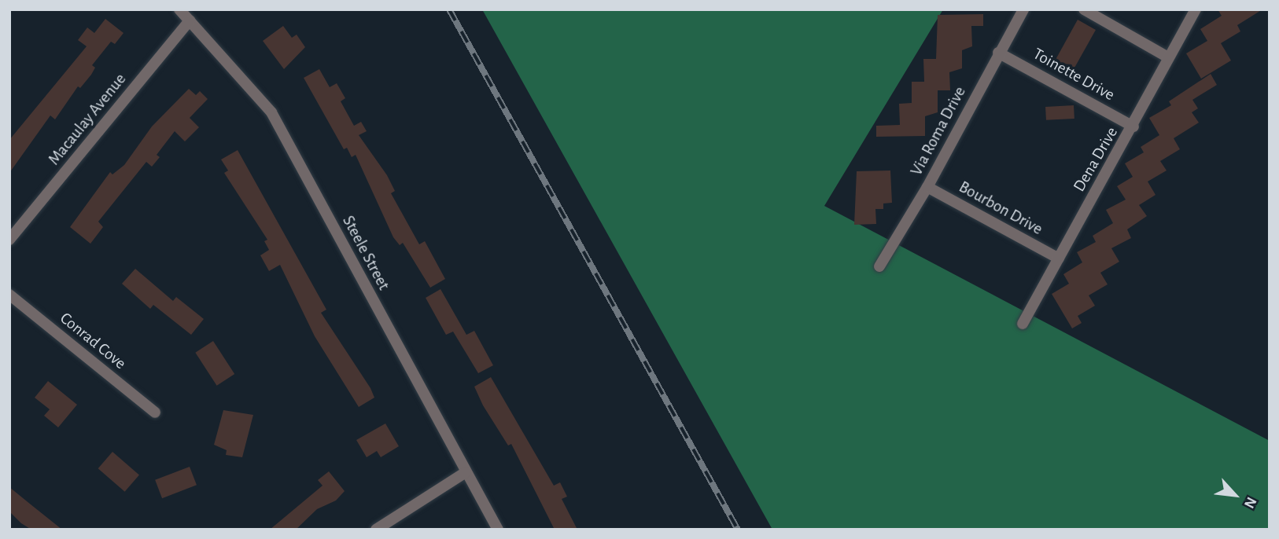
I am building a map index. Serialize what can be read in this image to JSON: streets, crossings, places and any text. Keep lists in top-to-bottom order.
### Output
{
  "streets": {
    "street": [
      "Toinette Drive",
      "Macaulay Avenue",
      "Via Roma Drive",
      "Dena Drive",
      "Bourbon Drive",
      "Steele Street",
      "Conrad Cove"
    ]
  },
  "crossings": [
    ["Toinette Drive", "Via Roma Drive"],
    ["Toinette Drive", "Dena Drive"],
    ["Macaulay Avenue", "Steele Street"],
    ["Via Roma Drive", "Bourbon Drive"],
    ["Dena Drive", "Bourbon Drive"]
  ],
  "north": "bottom right"
}
